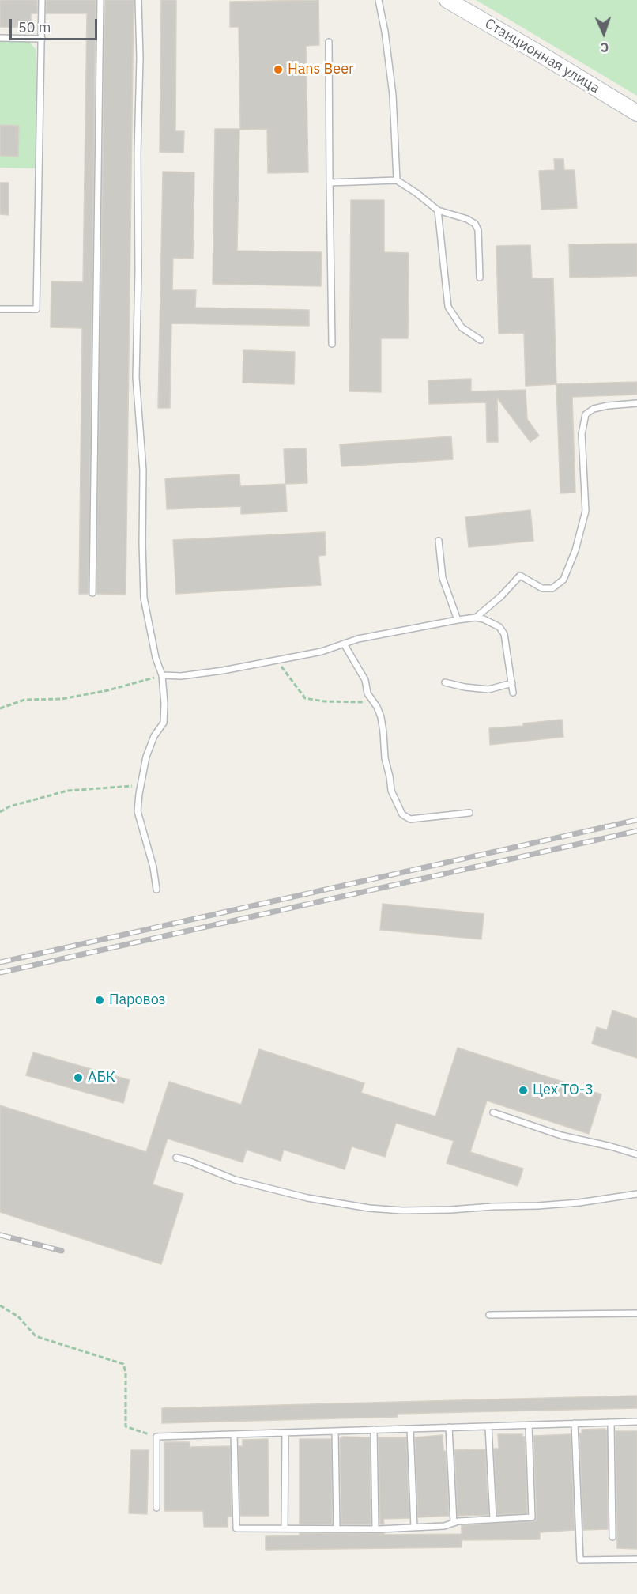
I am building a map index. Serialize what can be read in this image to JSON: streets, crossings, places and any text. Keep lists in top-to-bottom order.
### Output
{
  "streets": {
    "main road": ["Станционная улица"]
  },
  "places": [
    "Hans Beer",
    "Паровоз",
    "АБК",
    "Цех ТО-3"
  ],
  "scale_bar": "50 m",
  "north": "bottom"
}
